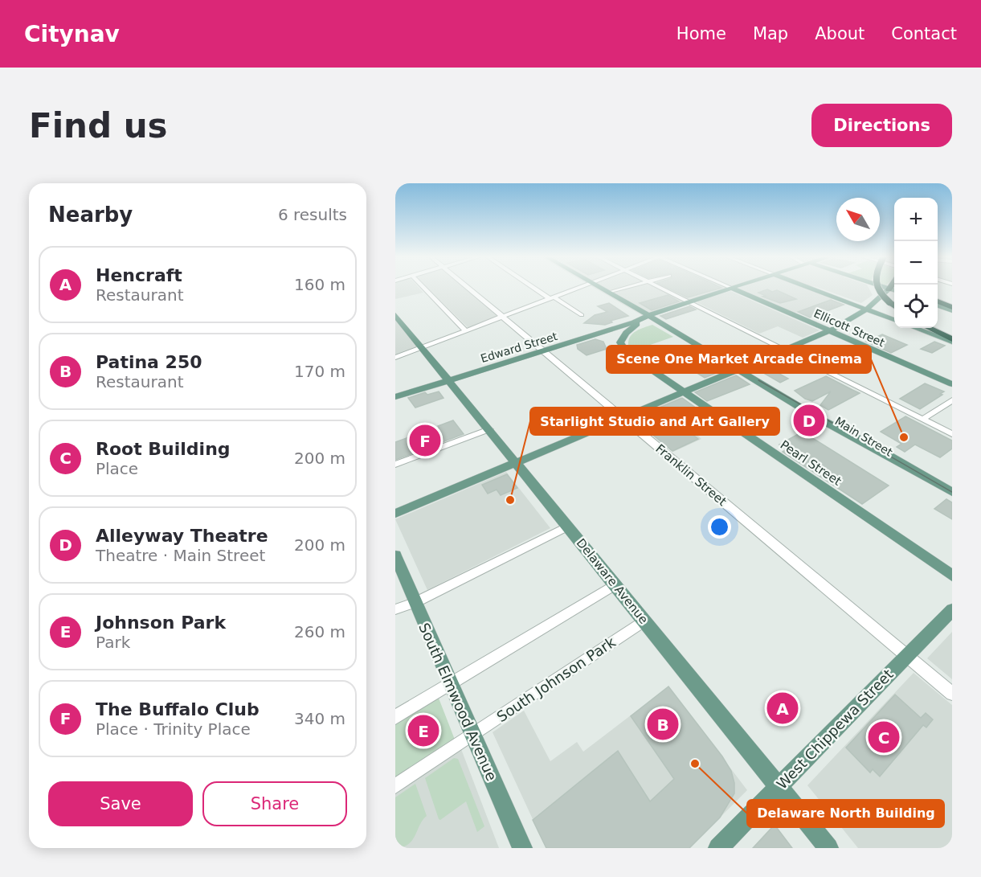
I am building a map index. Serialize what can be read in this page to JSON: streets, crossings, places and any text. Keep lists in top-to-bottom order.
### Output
{
  "streets": {
    "main road": [
      "Ellicott Street",
      "Edward Street",
      "Main Street",
      "Pearl Street",
      "Delaware Avenue",
      "South Elmwood Avenue",
      "West Chippewa Street"
    ],
    "street": ["Franklin Street", "South Johnson Park"]
  },
  "crossings": [
    ["Edward Street", "Pearl Street"],
    ["Edward Street", "Franklin Street"],
    ["Edward Street", "Delaware Avenue"],
    ["Franklin Street", "West Chippewa Street"],
    ["Delaware Avenue", "South Johnson Park"],
    ["Delaware Avenue", "West Chippewa Street"],
    ["South Johnson Park", "South Elmwood Avenue"]
  ],
  "places": ["Scene One Market Arcade Cinema", "Starlight Studio and Art Gallery", "Delaware North Building"],
  "north": "top left",
  "page": {
    "header": "Citynav",
    "nav": [
      "Home",
      "Map",
      "About",
      "Contact"
    ],
    "buttons": [
      "Directions",
      ["Save", "Share"]
    ],
    "title": "Find us",
    "heading": ["Nearby", "6 results"],
    "map_buttons": ["+", "−"],
    "list": [
      {
        "mark": "A",
        "name": "Hencraft",
        "note": "Restaurant",
        "value": "160 m"
      },
      {
        "mark": "B",
        "name": "Patina 250",
        "note": "Restaurant",
        "value": "170 m"
      },
      {
        "mark": "C",
        "name": "Root Building",
        "note": "Place",
        "value": "200 m"
      },
      {
        "mark": "D",
        "name": "Alleyway Theatre",
        "note": "Theatre · Main Street",
        "value": "200 m"
      },
      {
        "mark": "E",
        "name": "Johnson Park",
        "note": "Park",
        "value": "260 m"
      },
      {
        "mark": "F",
        "name": "The Buffalo Club",
        "note": "Place · Trinity Place",
        "value": "340 m"
      }
    ],
    "pins": [
      "D",
      "F",
      "A",
      "B",
      "E",
      "C"
    ]
  }
}
